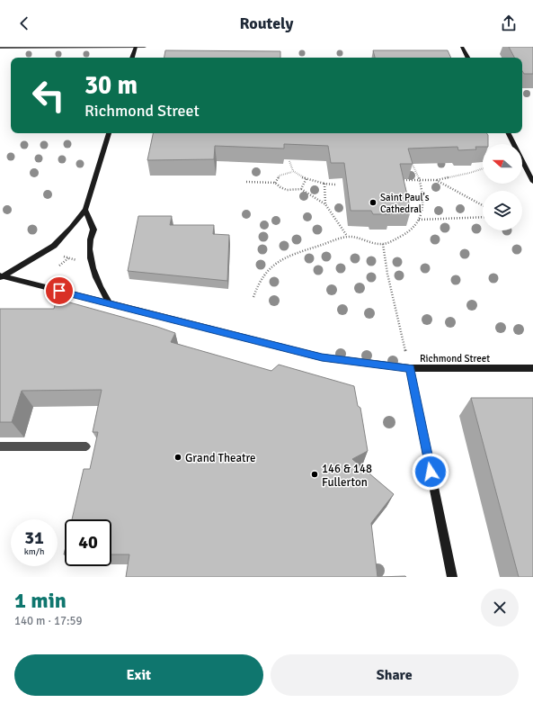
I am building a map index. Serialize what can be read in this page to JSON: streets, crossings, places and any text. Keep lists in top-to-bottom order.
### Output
{
  "streets": {
    "main road": ["Richmond Street"]
  },
  "places": ["Saint Paul's Cathedral", "Grand Theatre", "146 & 148 Fullerton"],
  "north": "left",
  "page": {
    "header": "Routely",
    "turn": ["30 m", "Richmond Street"],
    "speed": "31 km/h",
    "limit": "40",
    "heading": ["1 min", "140 m · 17:59"],
    "buttons": ["Exit", "Share"]
  }
}
